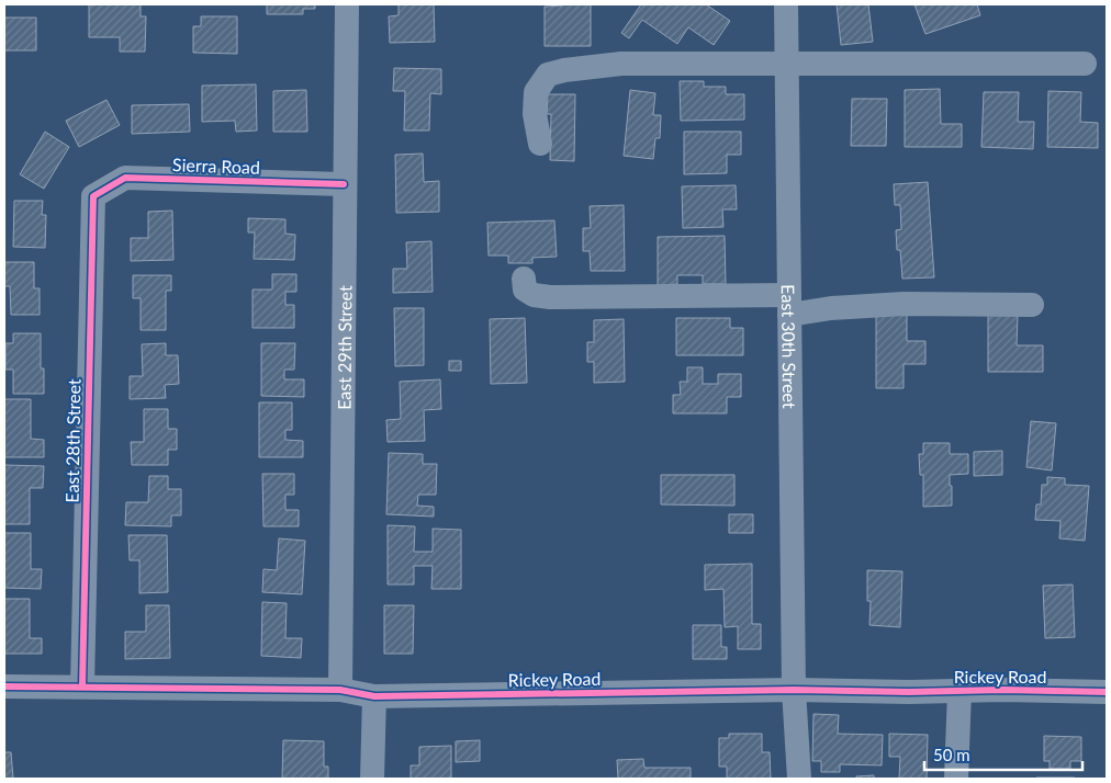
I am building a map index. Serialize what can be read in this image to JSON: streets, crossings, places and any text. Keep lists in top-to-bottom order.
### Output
{
  "streets": {
    "street": [
      "Sierra Road",
      "East 29th Street",
      "East 30th Street",
      "East 28th Street",
      "Rickey Road"
    ]
  },
  "crossings": [
    ["Sierra Road", "East 29th Street"],
    ["Sierra Road", "East 28th Street"],
    ["East 29th Street", "Rickey Road"],
    ["East 30th Street", "Rickey Road"],
    ["East 28th Street", "Rickey Road"]
  ],
  "scale_bar": "50 m"
}
